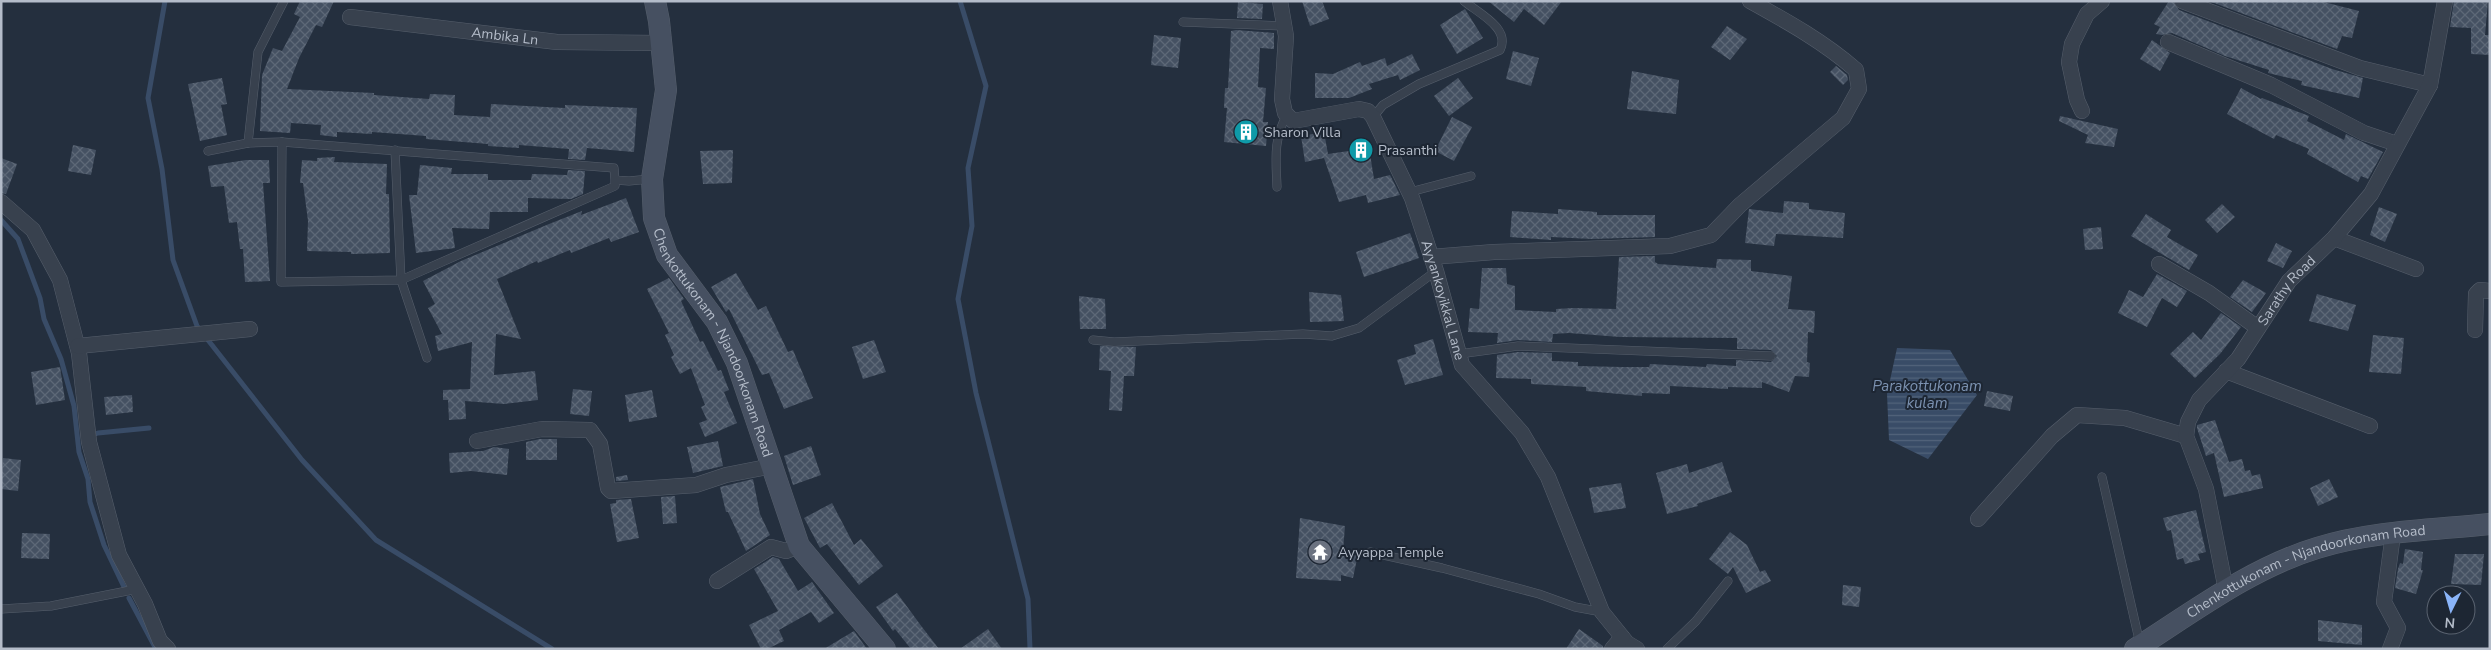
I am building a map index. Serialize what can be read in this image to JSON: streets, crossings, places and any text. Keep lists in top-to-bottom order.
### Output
{
  "streets": {
    "main road": ["Chenkottukonam - Njandoorkonam Road"],
    "street": ["Ambika Ln", "Sarathy Road", "Ayyankoyikkal Lane"]
  },
  "crossings": [
    ["Ambika Ln", "Chenkottukonam - Njandoorkonam Road"]
  ],
  "water": ["Parakottukonam kulam"],
  "places": {
    "building": ["Sharon Villa", "Prasanthi"],
    "temple": ["Ayyappa Temple"]
  },
  "north": "bottom"
}
